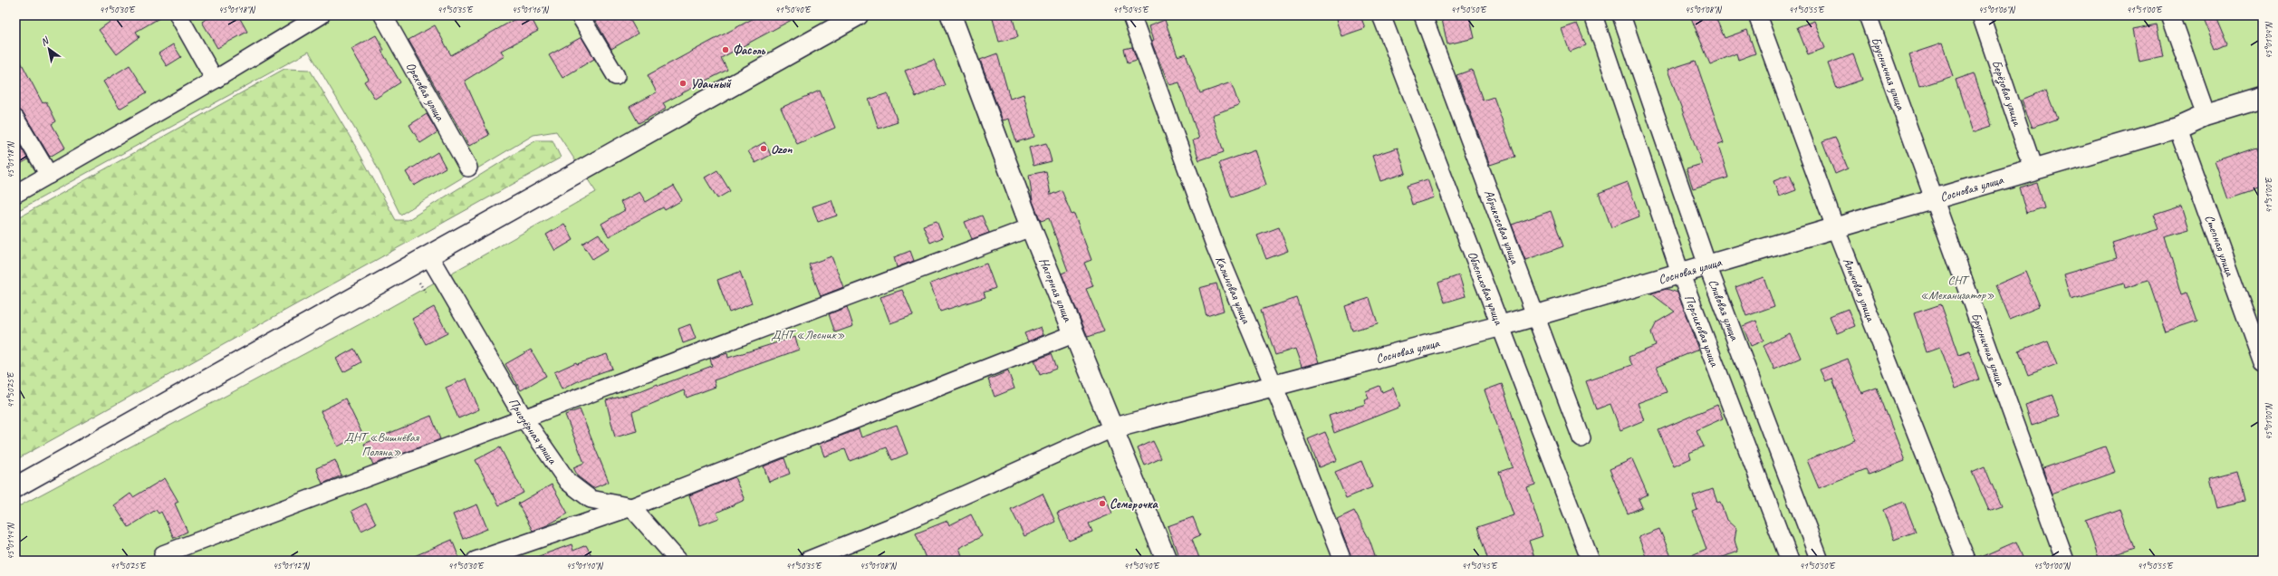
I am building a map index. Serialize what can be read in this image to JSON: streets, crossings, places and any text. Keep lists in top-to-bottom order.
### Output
{
  "streets": {
    "street": [
      "Брусничная улица",
      "Ореховая улица",
      "Берёзовая улица",
      "Сосновая улица",
      "Абрикосовая улица",
      "Степная улица",
      "Облепиховая улица",
      "Нагорная улица",
      "Алычовая улица",
      "Калиновая улица",
      "Сливовая улица",
      "Персиковая улица",
      "Приозёрная улица"
    ]
  },
  "crossings": [
    ["Брусничная улица", "Сосновая улица"],
    ["Берёзовая улица", "Сосновая улица"],
    ["Сосновая улица", "Абрикосовая улица"],
    ["Сосновая улица", "Степная улица"],
    ["Сосновая улица", "Облепиховая улица"],
    ["Сосновая улица", "Нагорная улица"],
    ["Сосновая улица", "Алычовая улица"],
    ["Сосновая улица", "Калиновая улица"],
    ["Сосновая улица", "Сливовая улица"],
    ["Сосновая улица", "Персиковая улица"]
  ],
  "parks": ["СНТ «Механизатор»", "ДНТ «Лесник»", "ДНТ «Вишнёвая Поляна»"],
  "places": [
    "Фасоль",
    "Удачный",
    "Ozon",
    "Семерочка"
  ],
  "north": "top left",
  "coordinates": [
    "41°50'30\"E",
    "45°01'18\"N",
    "41°50'35\"E",
    "45°01'16\"N",
    "41°50'40\"E",
    "41°50'45\"E",
    "41°50'50\"E",
    "45°01'08\"N",
    "41°50'55\"E",
    "45°01'06\"N",
    "41°51'00\"E",
    "45°01'04\"N",
    "41°50'25\"E",
    "45°01'00\"N",
    "45°01'14\"N",
    "45°01'12\"N",
    "45°01'10\"N"
  ]
}
